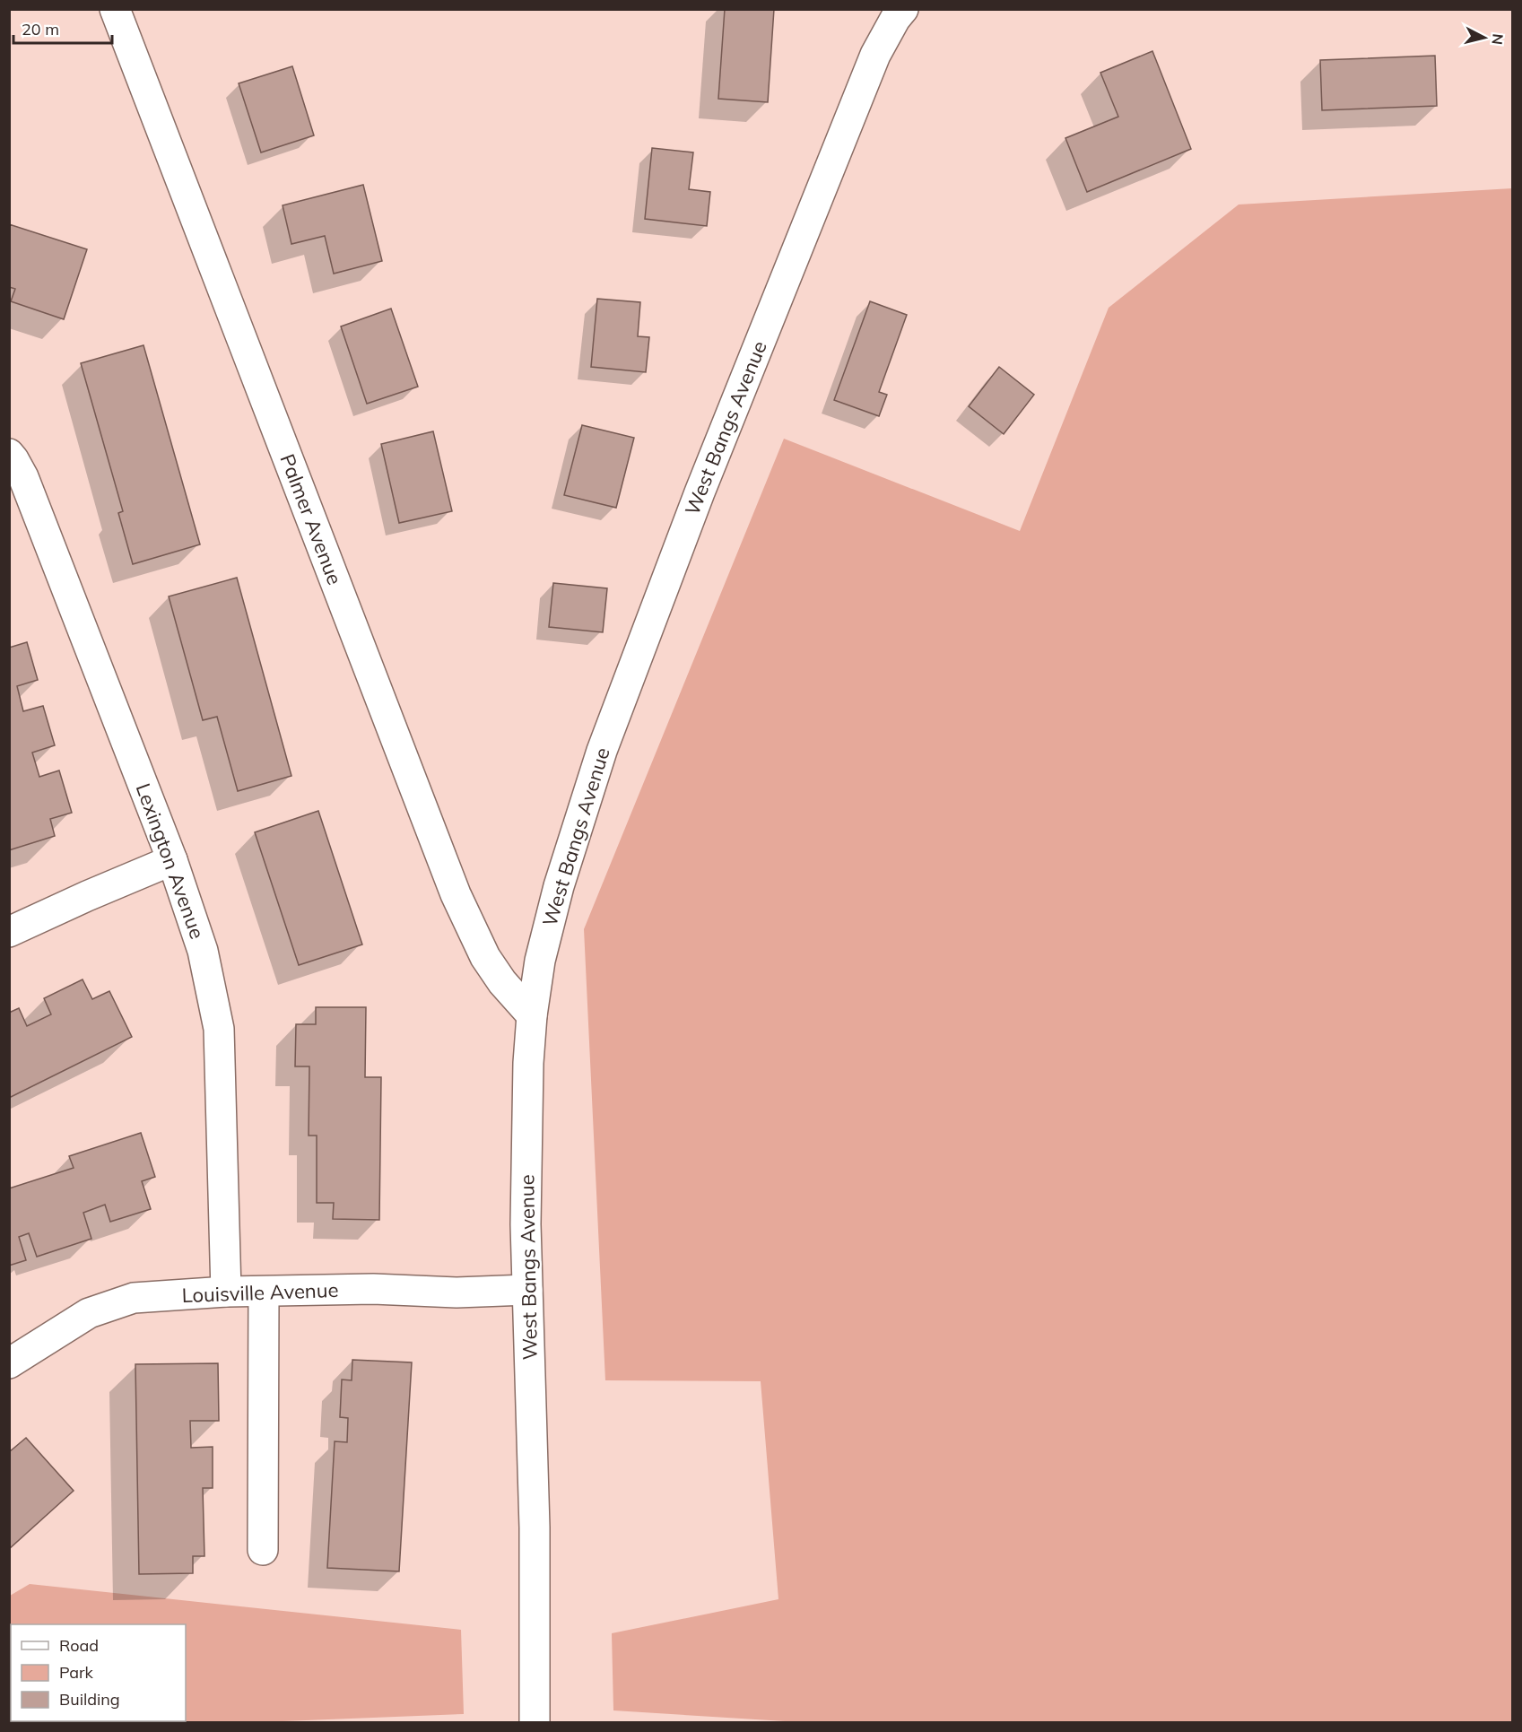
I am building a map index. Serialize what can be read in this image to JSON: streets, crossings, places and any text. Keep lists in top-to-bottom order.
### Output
{
  "streets": {
    "street": [
      "West Bangs Avenue",
      "Palmer Avenue",
      "Lexington Avenue",
      "Louisville Avenue"
    ]
  },
  "crossings": [
    ["West Bangs Avenue", "Palmer Avenue"],
    ["West Bangs Avenue", "Louisville Avenue"],
    ["Lexington Avenue", "Louisville Avenue"]
  ],
  "legend": ["Road", "Park", "Building"],
  "scale_bar": "20 m",
  "north": "right"
}
